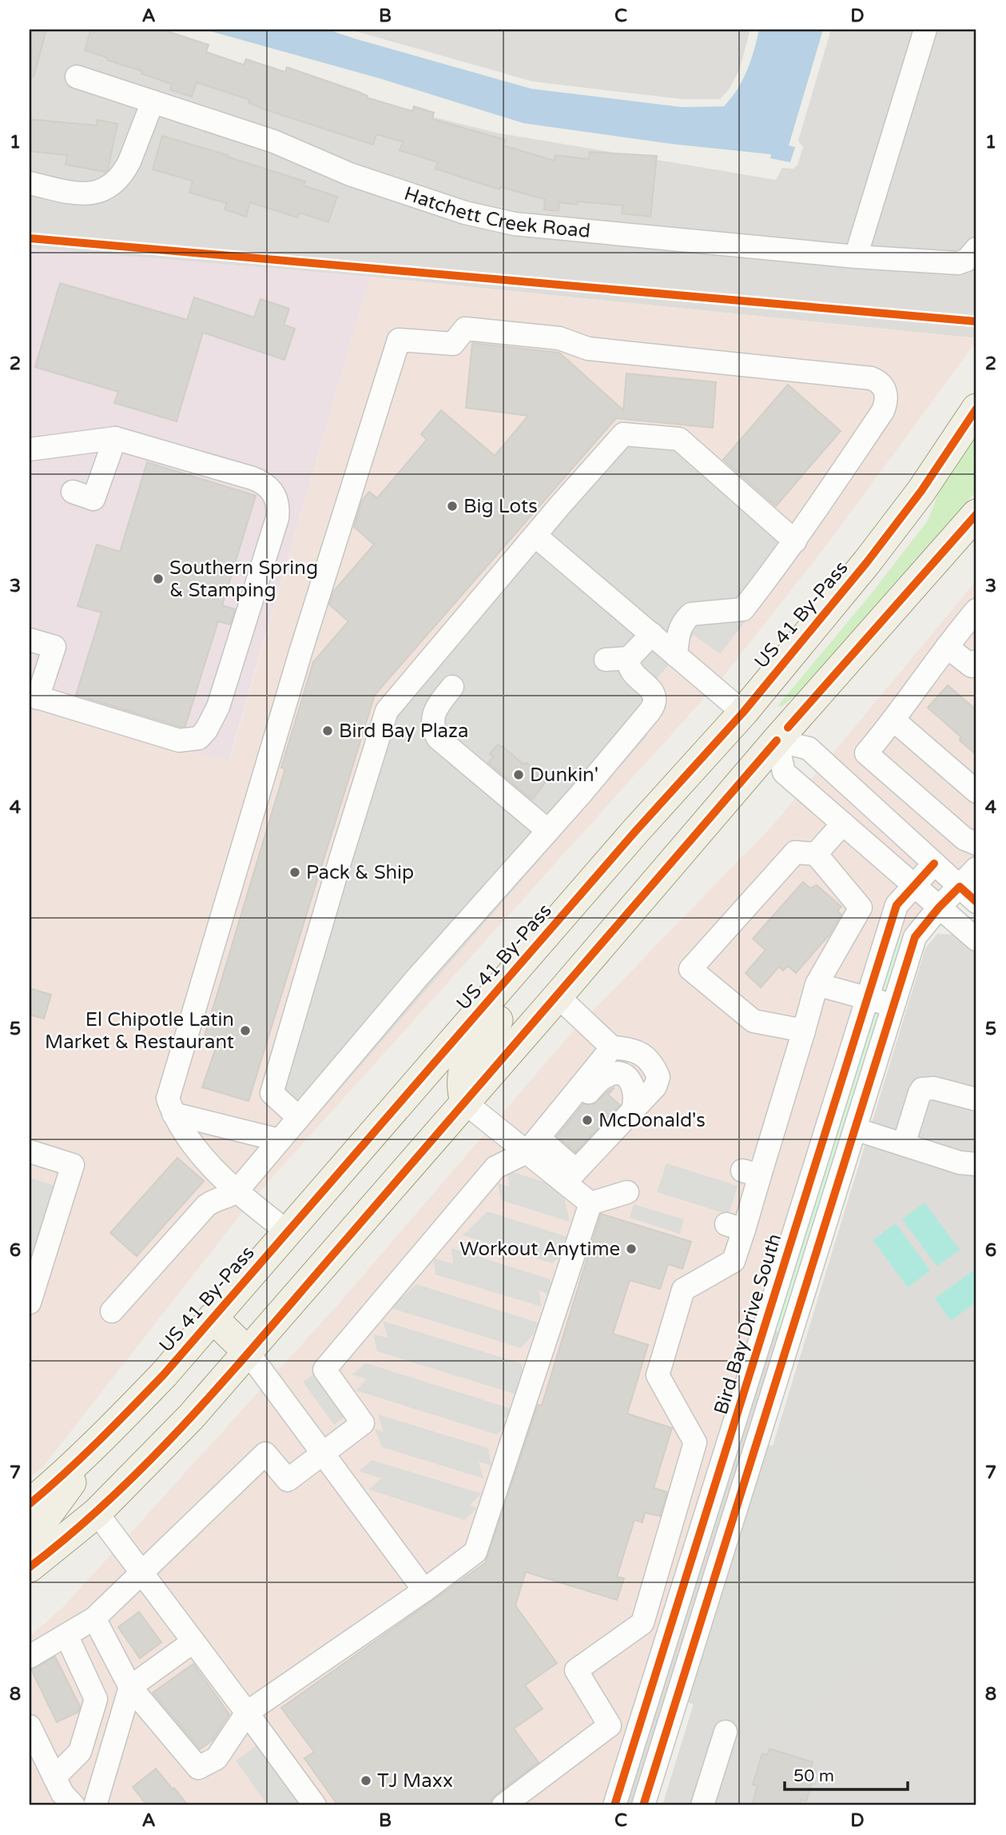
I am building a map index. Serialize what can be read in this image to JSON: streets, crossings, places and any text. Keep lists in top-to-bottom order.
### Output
{
  "streets": {
    "main road": ["US 41 By-Pass"],
    "street": ["Hatchett Creek Road", "Bird Bay Drive South"]
  },
  "places": [
    "Big Lots",
    "Southern Spring & Stamping",
    "Bird Bay Plaza",
    "Dunkin'",
    "Pack & Ship",
    "El Chipotle Latin Market & Restaurant",
    "McDonald's",
    "Workout Anytime",
    "TJ Maxx"
  ],
  "scale_bar": "50 m",
  "grid": {
    "columns": [
      "A",
      "B",
      "C",
      "D"
    ],
    "rows": [
      "1",
      "2",
      "3",
      "4",
      "5",
      "6",
      "7",
      "8"
    ]
  }
}
